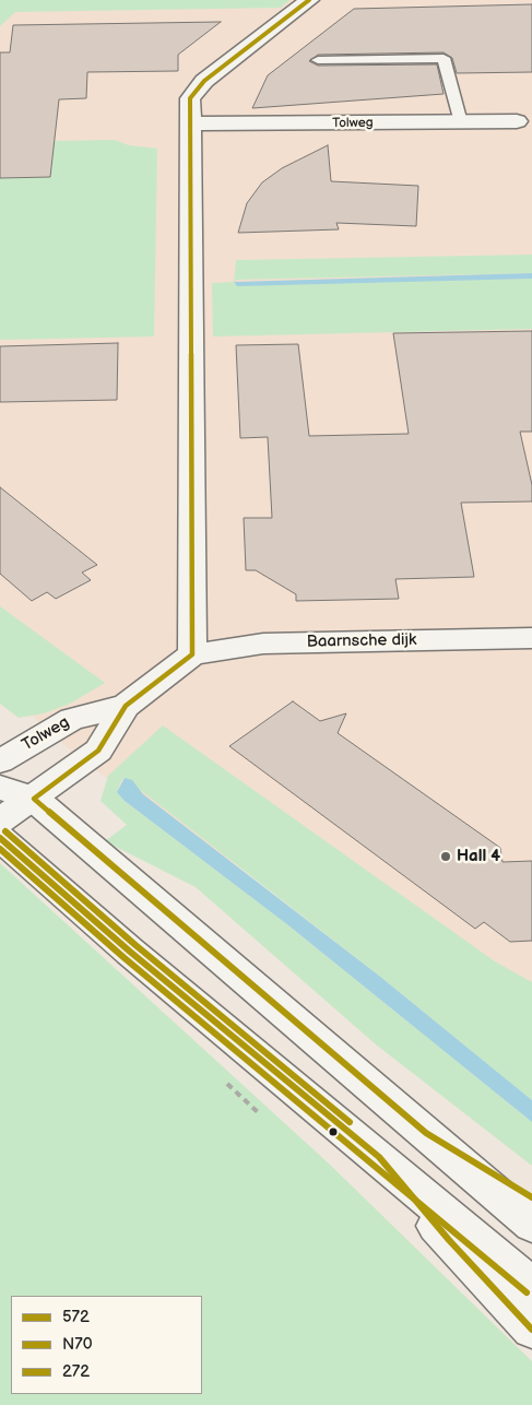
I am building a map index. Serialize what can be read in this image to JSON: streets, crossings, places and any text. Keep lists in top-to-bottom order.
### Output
{
  "streets": {
    "street": ["Tolweg", "Baarnsche dijk"]
  },
  "crossings": [
    ["Tolweg", "Baarnsche dijk"]
  ],
  "places": ["Hall 4"],
  "lines": ["transit line 572", "transit line 272", "transit line N70"],
  "legend": ["572", "N70", "272"]
}
